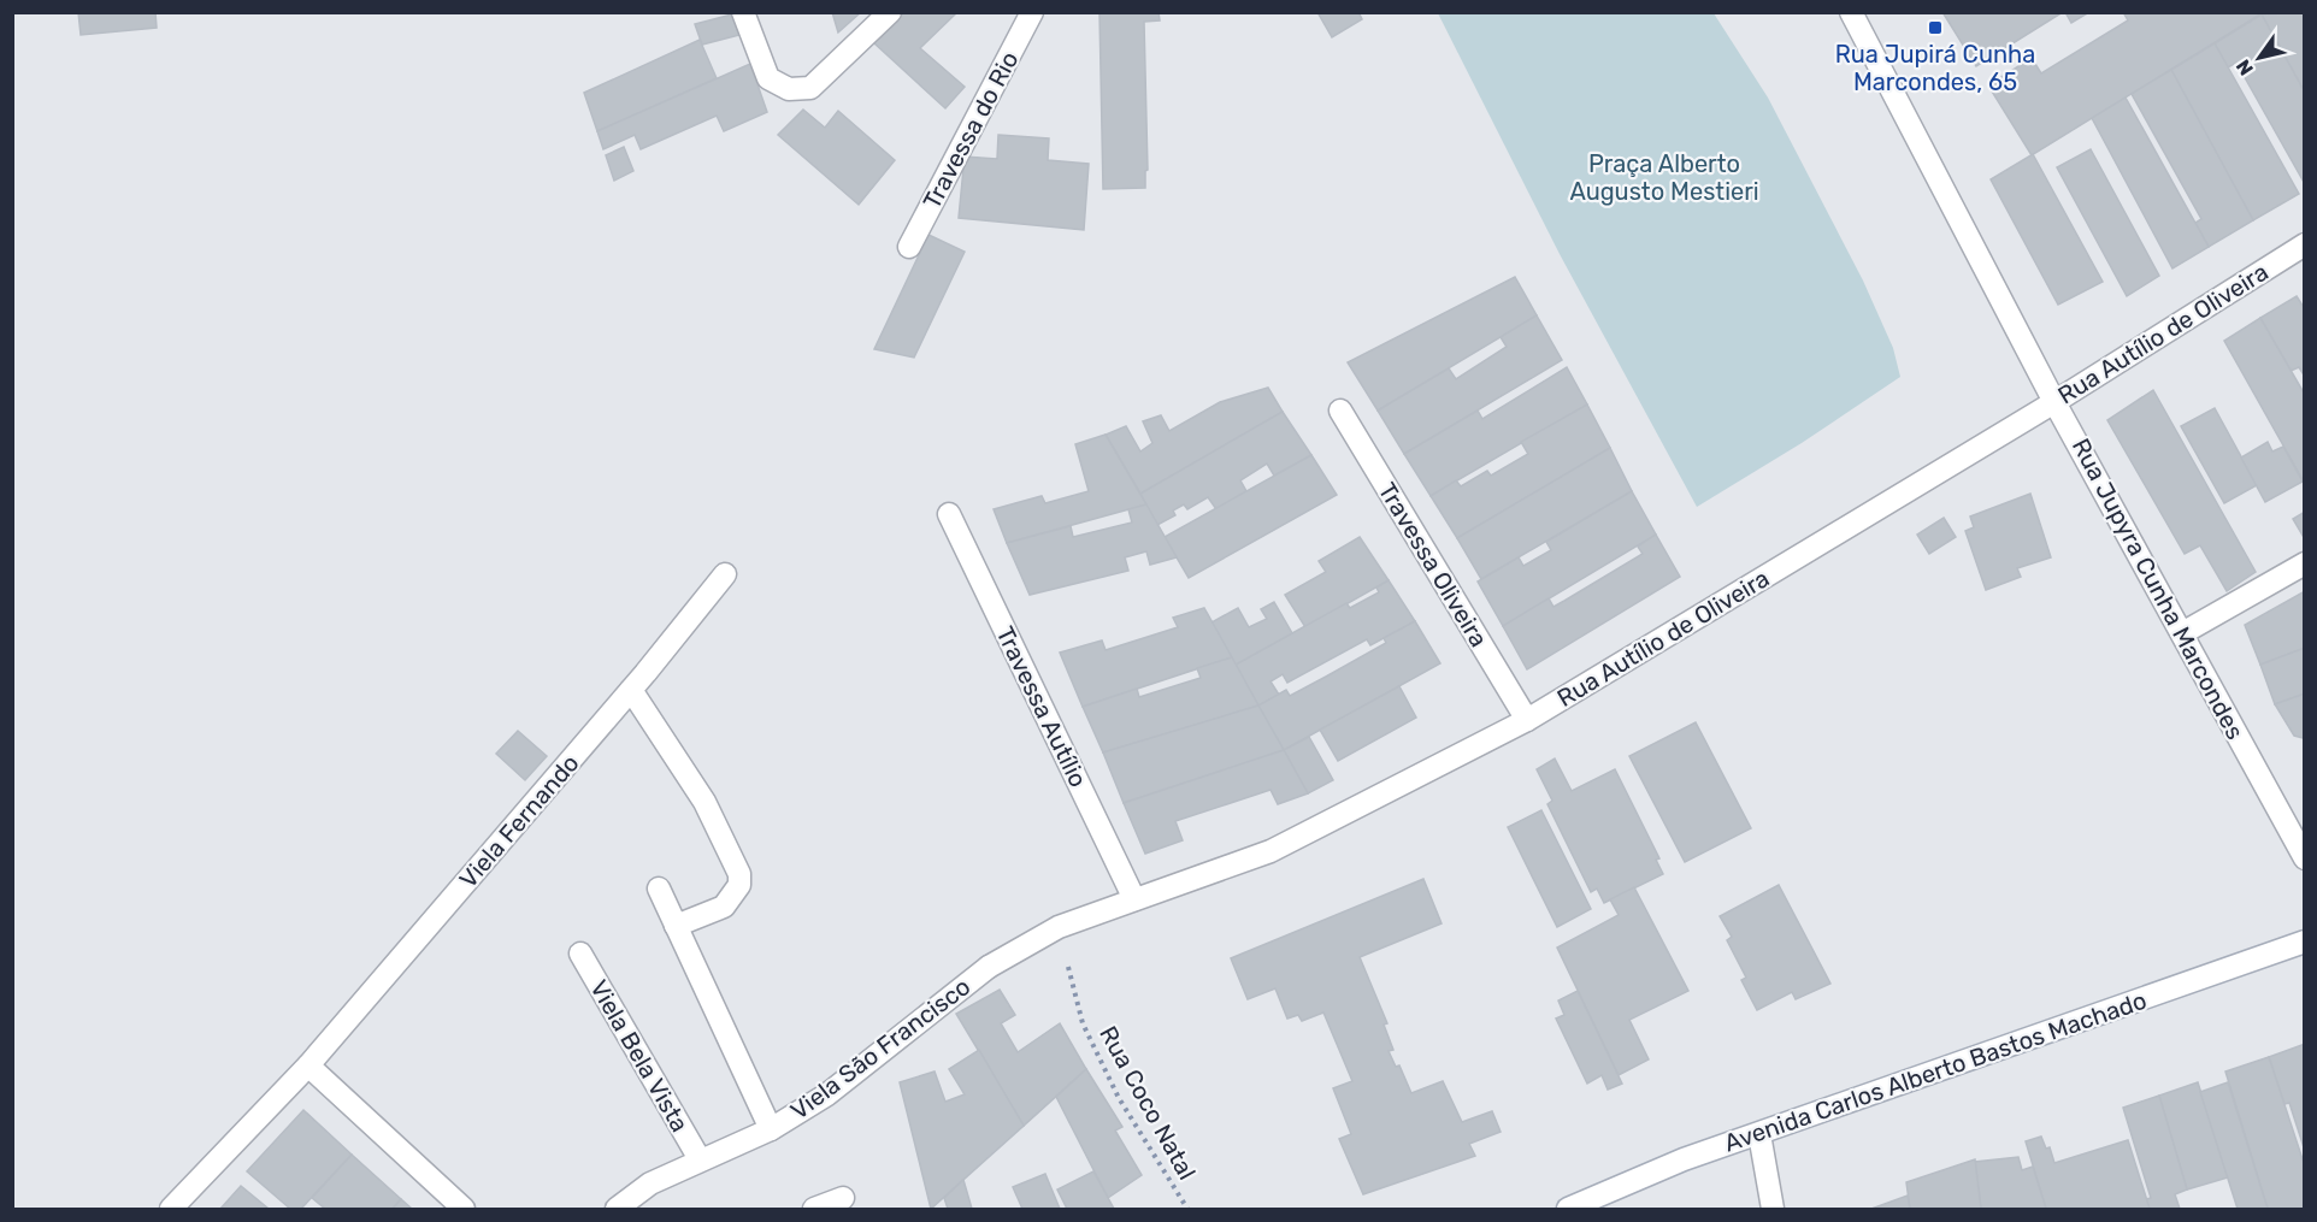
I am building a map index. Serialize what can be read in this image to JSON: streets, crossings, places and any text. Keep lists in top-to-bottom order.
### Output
{
  "streets": {
    "street": [
      "Travessa do Rio",
      "Rua Autílio de Oliveira",
      "Travessa Oliveira",
      "Rua Jupyra Cunha Marcondes",
      "Travessa Autílio",
      "Viela Fernando",
      "Viela São Francisco",
      "Viela Bela Vista",
      "Avenida Carlos Alberto Bastos Machado"
    ],
    "path": ["Rua Coco Natal"]
  },
  "crossings": [
    ["Rua Autílio de Oliveira", "Travessa Oliveira"],
    ["Rua Autílio de Oliveira", "Rua Jupyra Cunha Marcondes"],
    ["Rua Autílio de Oliveira", "Travessa Autílio"],
    ["Rua Autílio de Oliveira", "Viela São Francisco"],
    ["Rua Autílio de Oliveira", "Rua Coco Natal"],
    ["Viela São Francisco", "Viela Bela Vista"]
  ],
  "parks": ["Praça Alberto Augusto Mestieri"],
  "places": {
    "transit": ["Rua Jupirá Cunha Marcondes, 65"]
  },
  "north": "bottom left"
}
